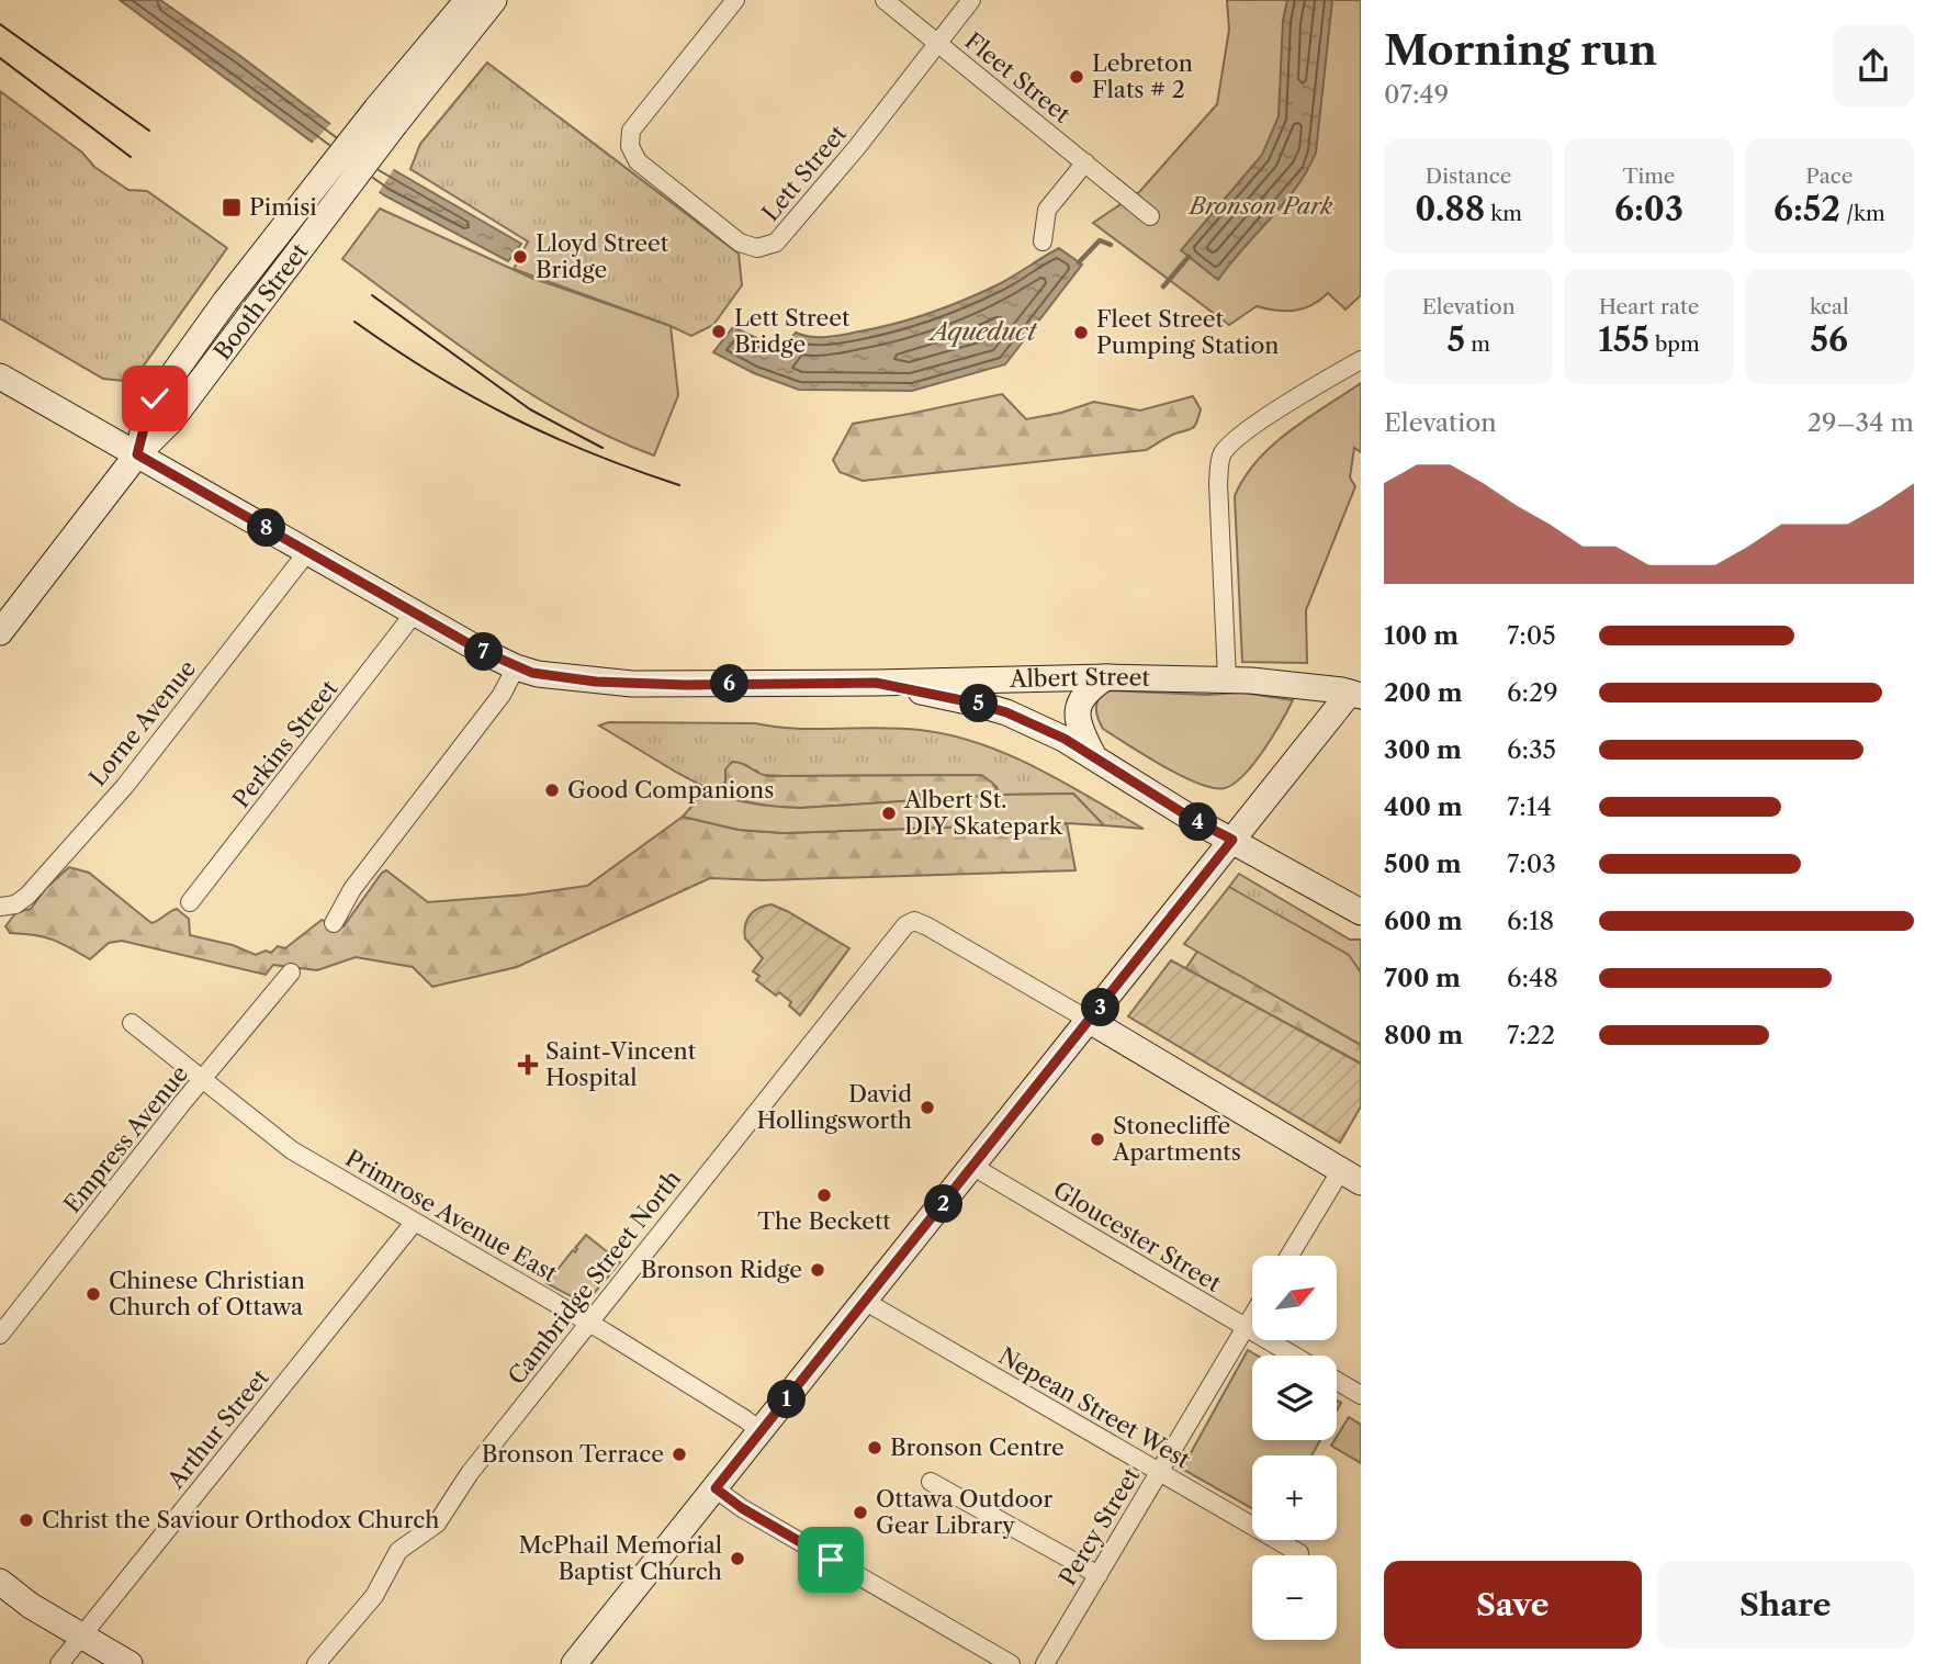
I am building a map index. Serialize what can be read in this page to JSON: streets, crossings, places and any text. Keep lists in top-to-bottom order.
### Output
{
  "streets": {
    "main road": ["Booth Street", "Albert Street"],
    "street": [
      "Fleet Street",
      "Lett Street",
      "Lorne Avenue",
      "Perkins Street",
      "Empress Avenue",
      "Primrose Avenue East",
      "Gloucester Street",
      "Cambridge Street North",
      "Nepean Street West",
      "Arthur Street",
      "Percy Street"
    ]
  },
  "crossings": [
    ["Fleet Street", "Lett Street"],
    ["Booth Street", "Albert Street"],
    ["Albert Street", "Lorne Avenue"],
    ["Albert Street", "Perkins Street"],
    ["Empress Avenue", "Primrose Avenue East"],
    ["Primrose Avenue East", "Cambridge Street North"],
    ["Primrose Avenue East", "Arthur Street"],
    ["Gloucester Street", "Percy Street"],
    ["Nepean Street West", "Percy Street"]
  ],
  "water": ["Aqueduct"],
  "parks": ["Bronson Park"],
  "places": {
    "other": [
      "Lebreton Flats # 2",
      "Lloyd Street Bridge",
      "Lett Street Bridge",
      "Fleet Street Pumping Station",
      "Good Companions",
      "Albert St. DIY Skatepark",
      "David Hollingsworth",
      "Stonecliffe Apartments",
      "The Beckett",
      "Bronson Ridge",
      "Chinese Christian Church of Ottawa",
      "Bronson Centre",
      "Bronson Terrace",
      "Ottawa Outdoor Gear Library",
      "Christ the Saviour Orthodox Church",
      "McPhail Memorial Baptist Church"
    ],
    "transit": ["Pimisi"],
    "health": ["Saint-Vincent Hospital"]
  },
  "north": "top right",
  "page": {
    "heading": ["Morning run", "07:49"],
    "stats": [
      ["Distance", "0.88 km"],
      ["Time", "6:03"],
      ["Pace", "6:52 /km"],
      ["Elevation", "5 m"],
      ["Heart rate", "155 bpm"],
      ["kcal", "56"]
    ],
    "chart": ["Elevation", "29–34 m"],
    "pins": [
      "8",
      "7",
      "6",
      "5",
      "4",
      "3",
      "2",
      "1"
    ],
    "list": [
      {
        "name": "100 m",
        "note": "7:05"
      },
      {
        "name": "200 m",
        "note": "6:29"
      },
      {
        "name": "300 m",
        "note": "6:35"
      },
      {
        "name": "400 m",
        "note": "7:14"
      },
      {
        "name": "500 m",
        "note": "7:03"
      },
      {
        "name": "600 m",
        "note": "6:18"
      },
      {
        "name": "700 m",
        "note": "6:48"
      },
      {
        "name": "800 m",
        "note": "7:22"
      }
    ],
    "map_buttons": ["+", "−"],
    "buttons": ["Save", "Share"]
  }
}
